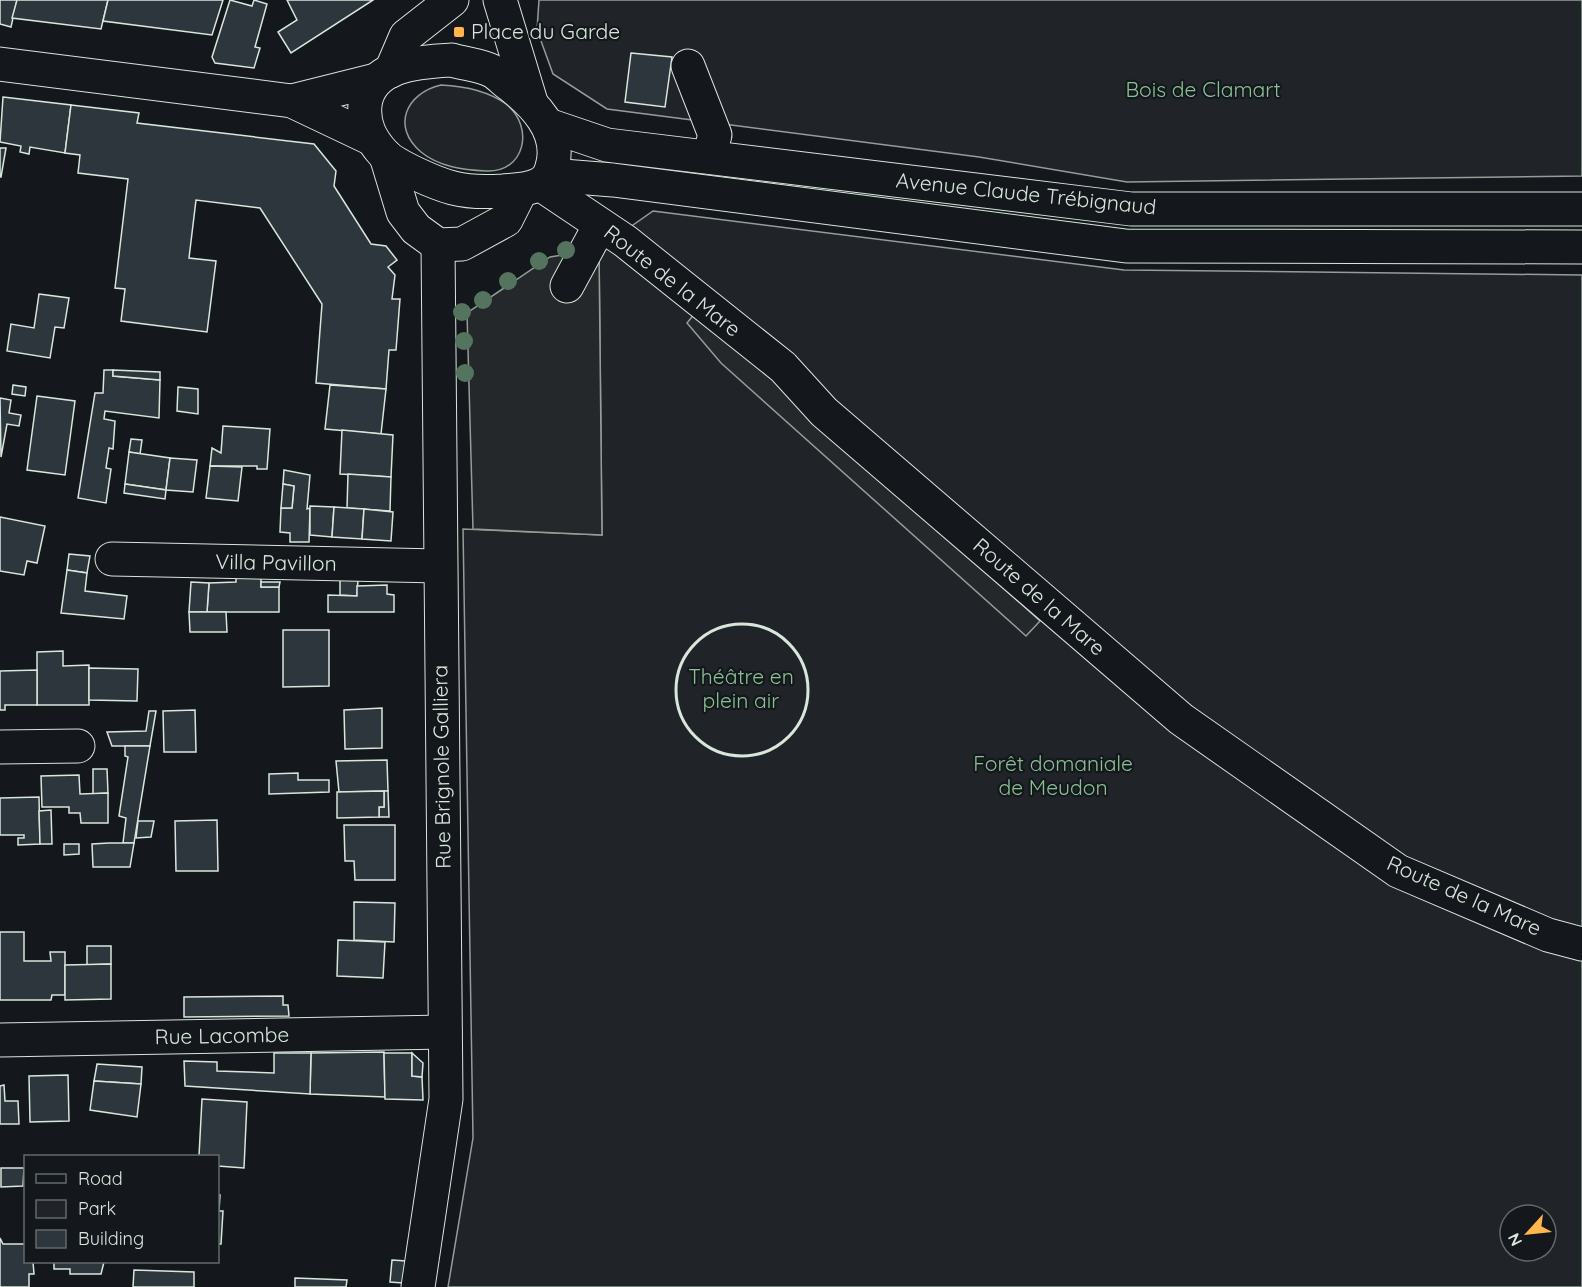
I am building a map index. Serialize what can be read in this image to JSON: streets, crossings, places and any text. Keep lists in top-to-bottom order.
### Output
{
  "streets": {
    "street": [
      "Avenue Claude Trébignaud",
      "Route de la Mare",
      "Villa Pavillon",
      "Rue Brignole Galliera",
      "Rue Lacombe"
    ]
  },
  "crossings": [
    ["Avenue Claude Trébignaud", "Route de la Mare"],
    ["Villa Pavillon", "Rue Brignole Galliera"],
    ["Rue Brignole Galliera", "Rue Lacombe"]
  ],
  "parks": ["Bois de Clamart", "Théâtre en plein air", "Forêt domaniale de Meudon"],
  "places": {
    "transit": ["Place du Garde"]
  },
  "legend": ["Road", "Park", "Building"],
  "north": "bottom left"
}
